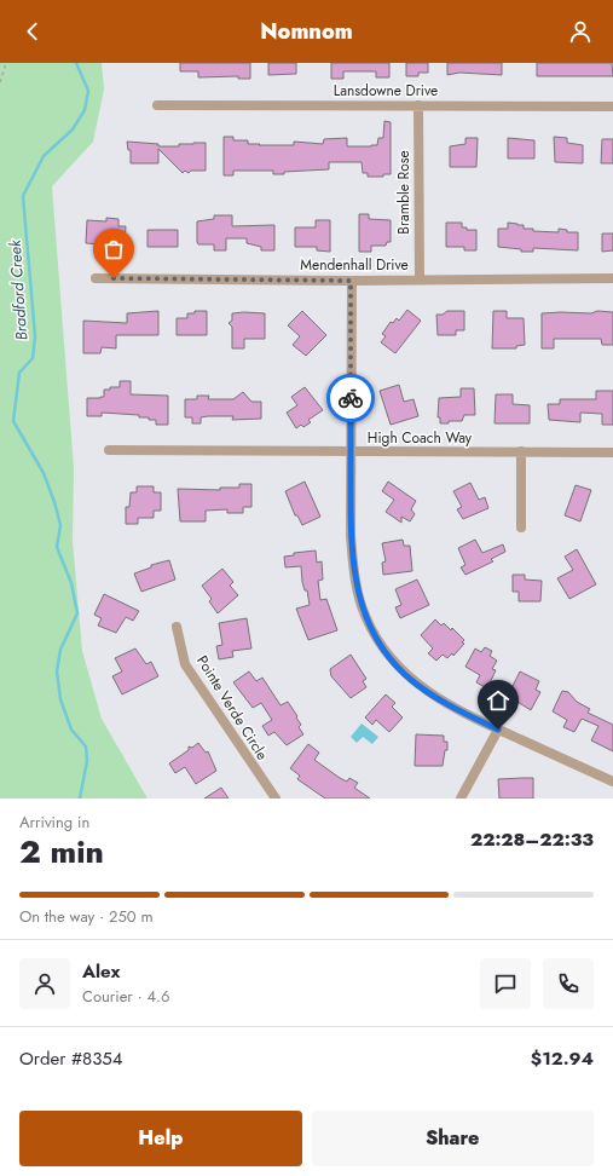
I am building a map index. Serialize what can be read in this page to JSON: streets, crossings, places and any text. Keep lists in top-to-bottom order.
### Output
{
  "streets": {
    "street": [
      "Lansdowne Drive",
      "Bramble Rose",
      "Mendenhall Drive",
      "High Coach Way",
      "Pointe Verde Circle"
    ]
  },
  "crossings": [
    ["Lansdowne Drive", "Bramble Rose"],
    ["Bramble Rose", "Mendenhall Drive"]
  ],
  "water": ["Bradford Creek"],
  "page": {
    "header": "Nomnom",
    "heading": ["2 min", "Arriving in", "22:28–22:33"],
    "panel": [
      "Alex",
      "Courier · 4.6",
      "Order #8354",
      "$12.94"
    ],
    "bar": "On the way · 250 m",
    "buttons": ["Help", "Share"]
  }
}
